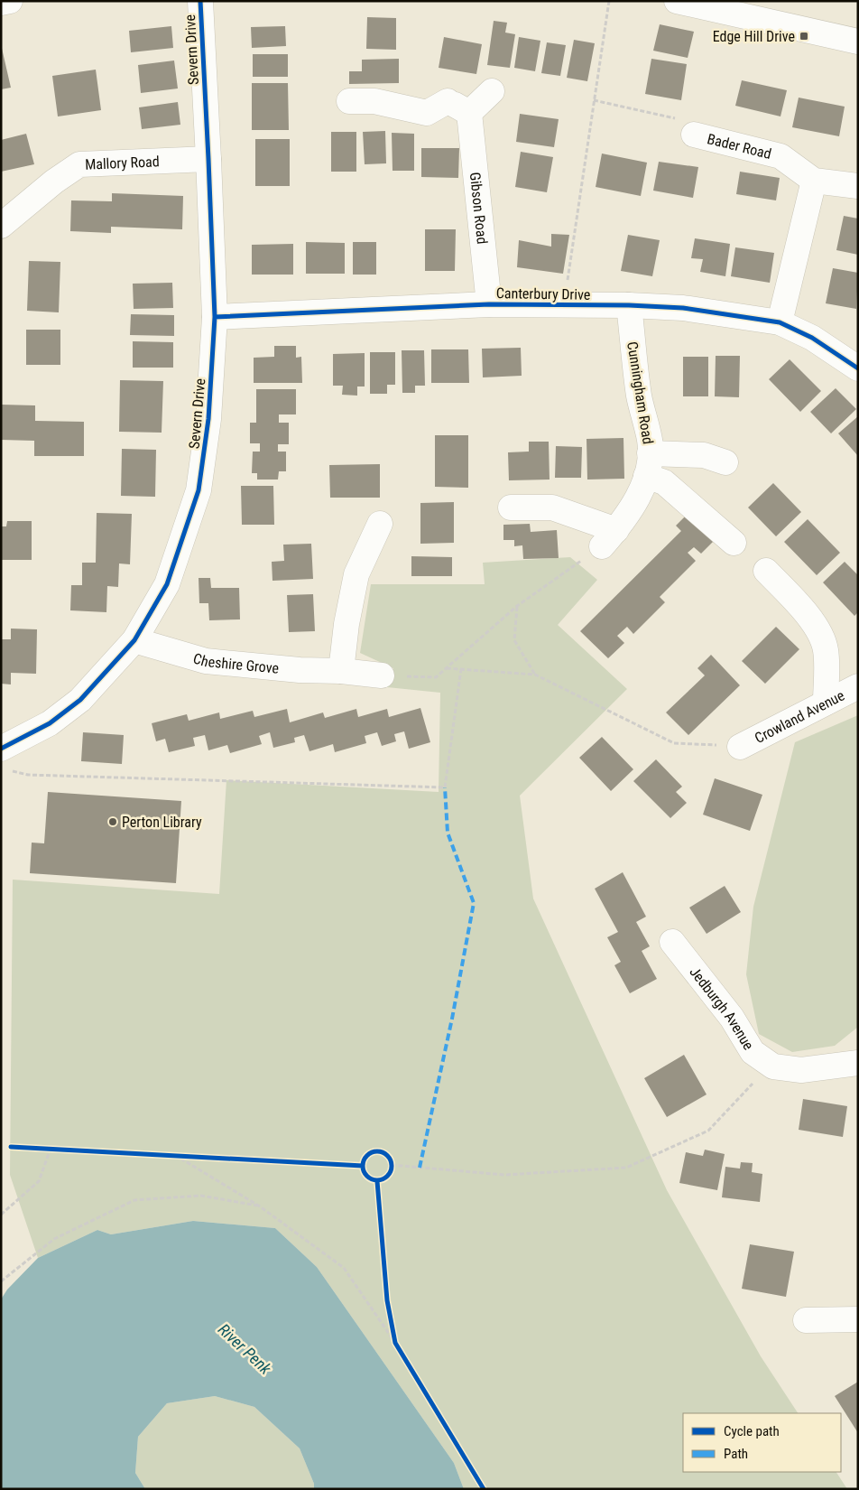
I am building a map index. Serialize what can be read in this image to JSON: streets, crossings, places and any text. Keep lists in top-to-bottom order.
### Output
{
  "streets": {
    "street": [
      "Severn Drive",
      "Bader Road",
      "Mallory Road",
      "Gibson Road",
      "Canterbury Drive",
      "Cunningham Road",
      "Cheshire Grove",
      "Crowland Avenue",
      "Jedburgh Avenue"
    ]
  },
  "crossings": [
    ["Severn Drive", "Mallory Road"],
    ["Severn Drive", "Canterbury Drive"],
    ["Severn Drive", "Cheshire Grove"],
    ["Gibson Road", "Canterbury Drive"],
    ["Canterbury Drive", "Cunningham Road"]
  ],
  "water": ["River Penk"],
  "places": {
    "transit": ["Edge Hill Drive"],
    "other": ["Perton Library"]
  },
  "legend": ["Cycle path", "Path"]
}
